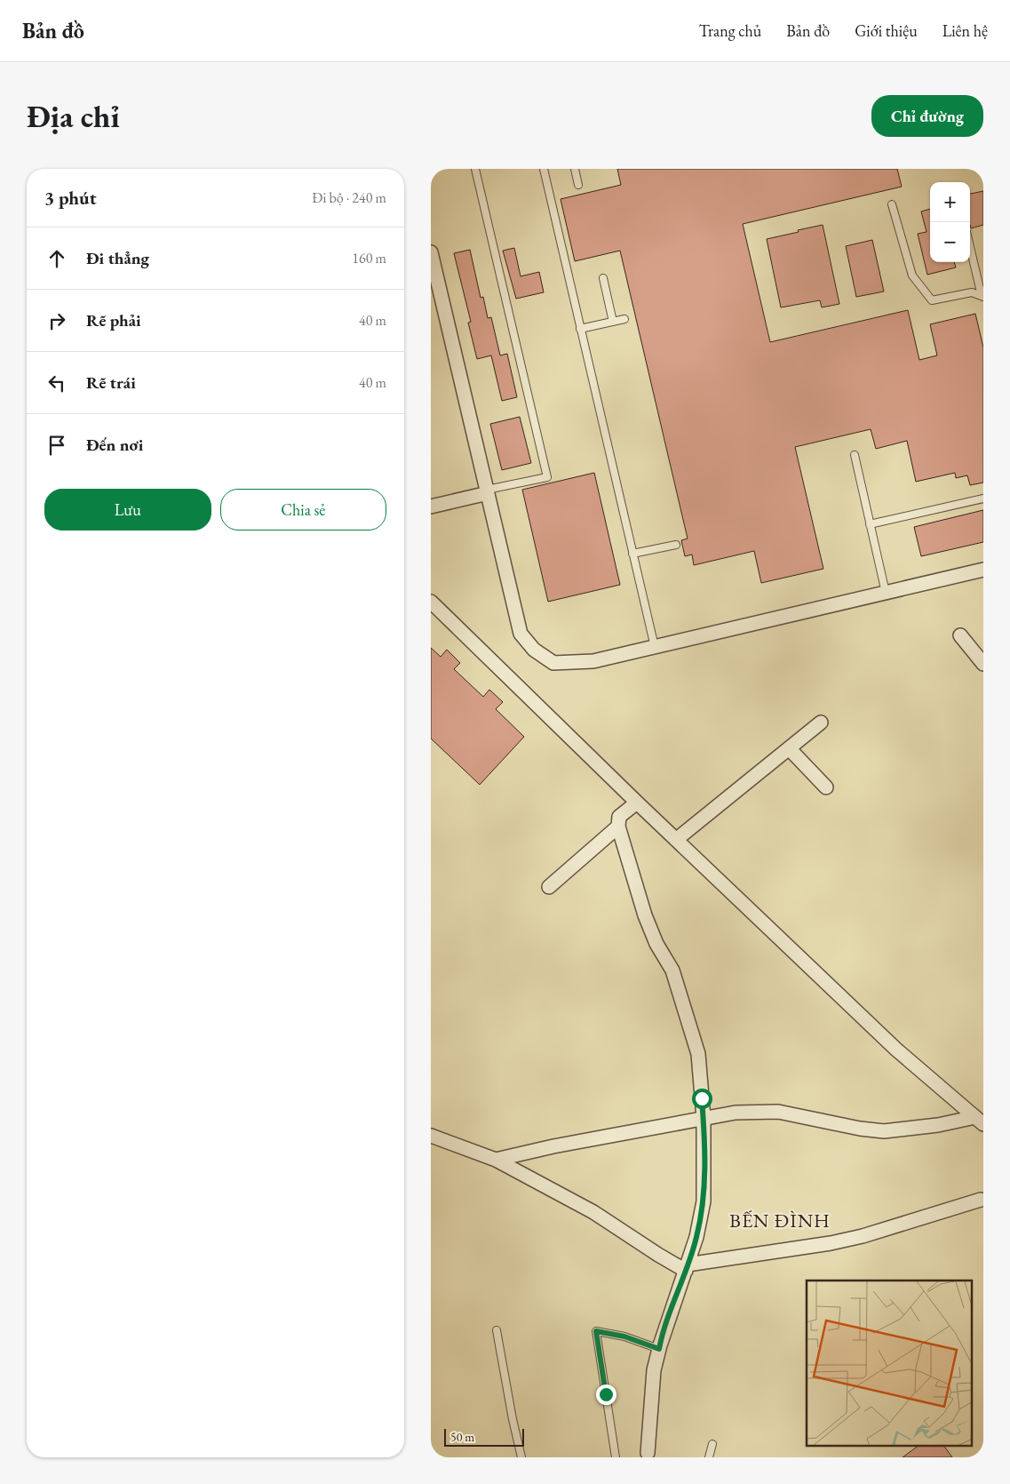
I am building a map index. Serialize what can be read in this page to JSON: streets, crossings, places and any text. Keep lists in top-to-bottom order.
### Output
{
  "districts": ["BẾN ĐÌNH"],
  "scale_bar": "50 m",
  "page": {
    "header": "Bản đồ",
    "nav": [
      "Trang chủ",
      "Bản đồ",
      "Giới thiệu",
      "Liên hệ"
    ],
    "buttons": [
      "Chỉ đường",
      ["Lưu", "Chia sẻ"]
    ],
    "title": "Địa chỉ",
    "heading": ["3 phút", "Đi bộ · 240 m"],
    "map_buttons": ["+", "−"],
    "list": [
      ["Đi thẳng", "160 m"],
      ["Rẽ phải", "40 m"],
      ["Rẽ trái", "40 m"],
      "Đến nơi"
    ],
    "scale": "50 m"
  }
}
